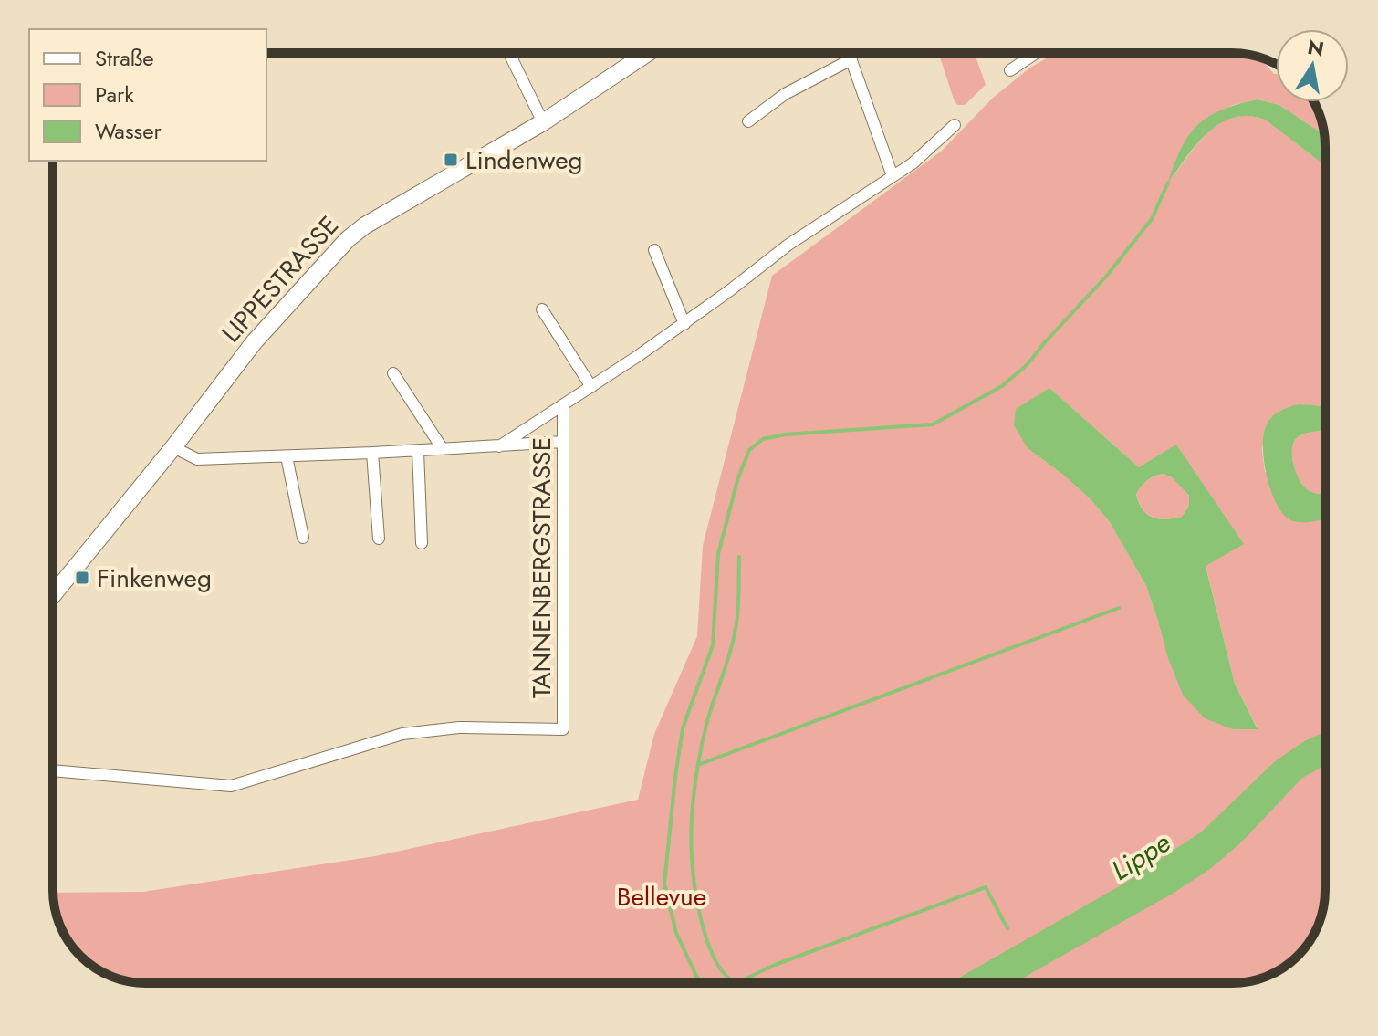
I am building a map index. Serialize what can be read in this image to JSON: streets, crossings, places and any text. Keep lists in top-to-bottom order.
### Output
{
  "streets": {
    "main road": ["LIPPESTRASSE"],
    "street": ["TANNENBERGSTRASSE"]
  },
  "water": ["Lippe"],
  "parks": ["Bellevue"],
  "places": {
    "transit": ["Lindenweg", "Finkenweg"]
  },
  "legend": ["Straße", "Park", "Wasser"],
  "north": "top"
}
